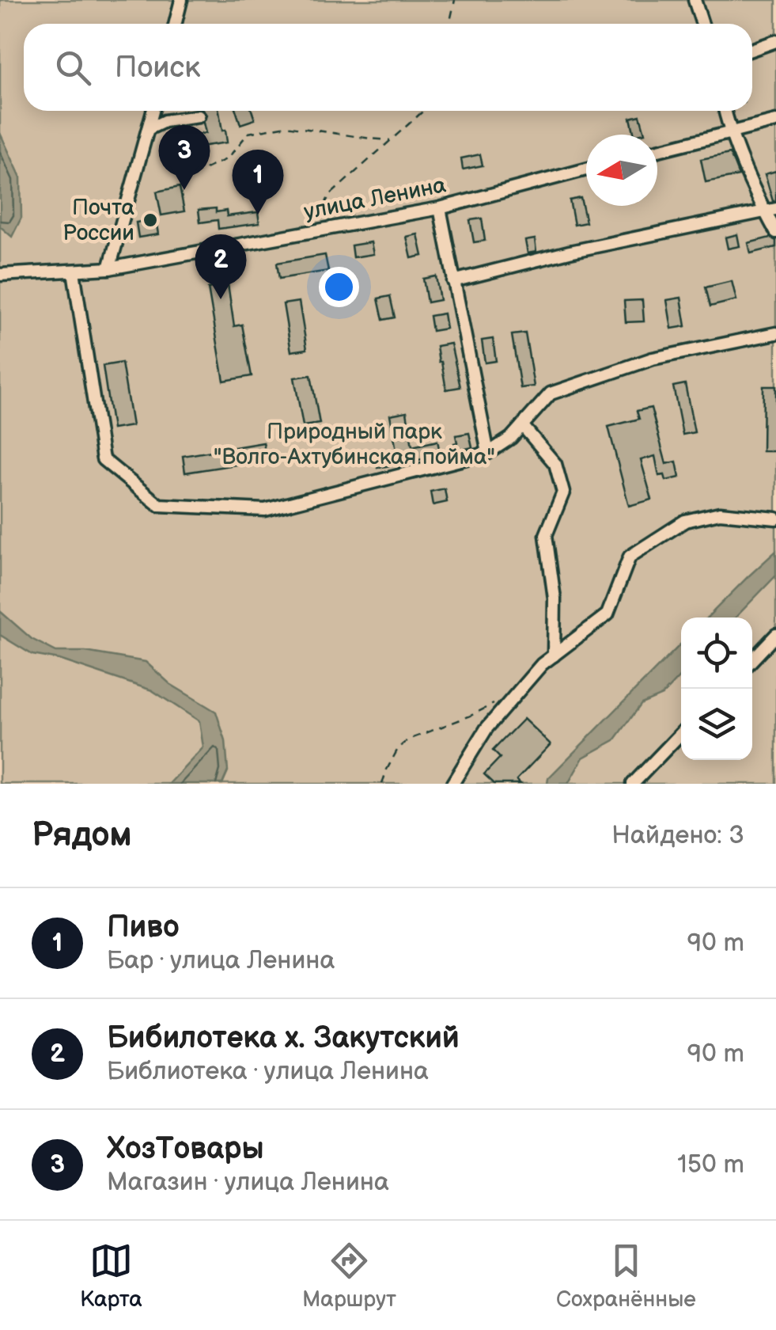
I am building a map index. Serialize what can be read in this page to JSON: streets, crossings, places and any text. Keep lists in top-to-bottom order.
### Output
{
  "streets": {
    "street": ["улица Ленина"]
  },
  "parks": ["Природный парк \"Волго-Ахтубинская пойма\""],
  "places": ["Почта России"],
  "north": "left",
  "page": {
    "search": "Поиск",
    "pins": ["3", "1", "2"],
    "heading": ["Рядом", "Найдено: 3"],
    "list": [
      {
        "mark": "1",
        "name": "Пиво",
        "note": "Бар · улица Ленина",
        "value": "90 m"
      },
      {
        "mark": "2",
        "name": "Бибилотека х. Закутский",
        "note": "Библиотека · улица Ленина",
        "value": "90 m"
      },
      {
        "mark": "3",
        "name": "ХозТовары",
        "note": "Магазин · улица Ленина",
        "value": "150 m"
      }
    ],
    "nav": ["Карта", "Маршрут", "Сохранённые"]
  }
}
